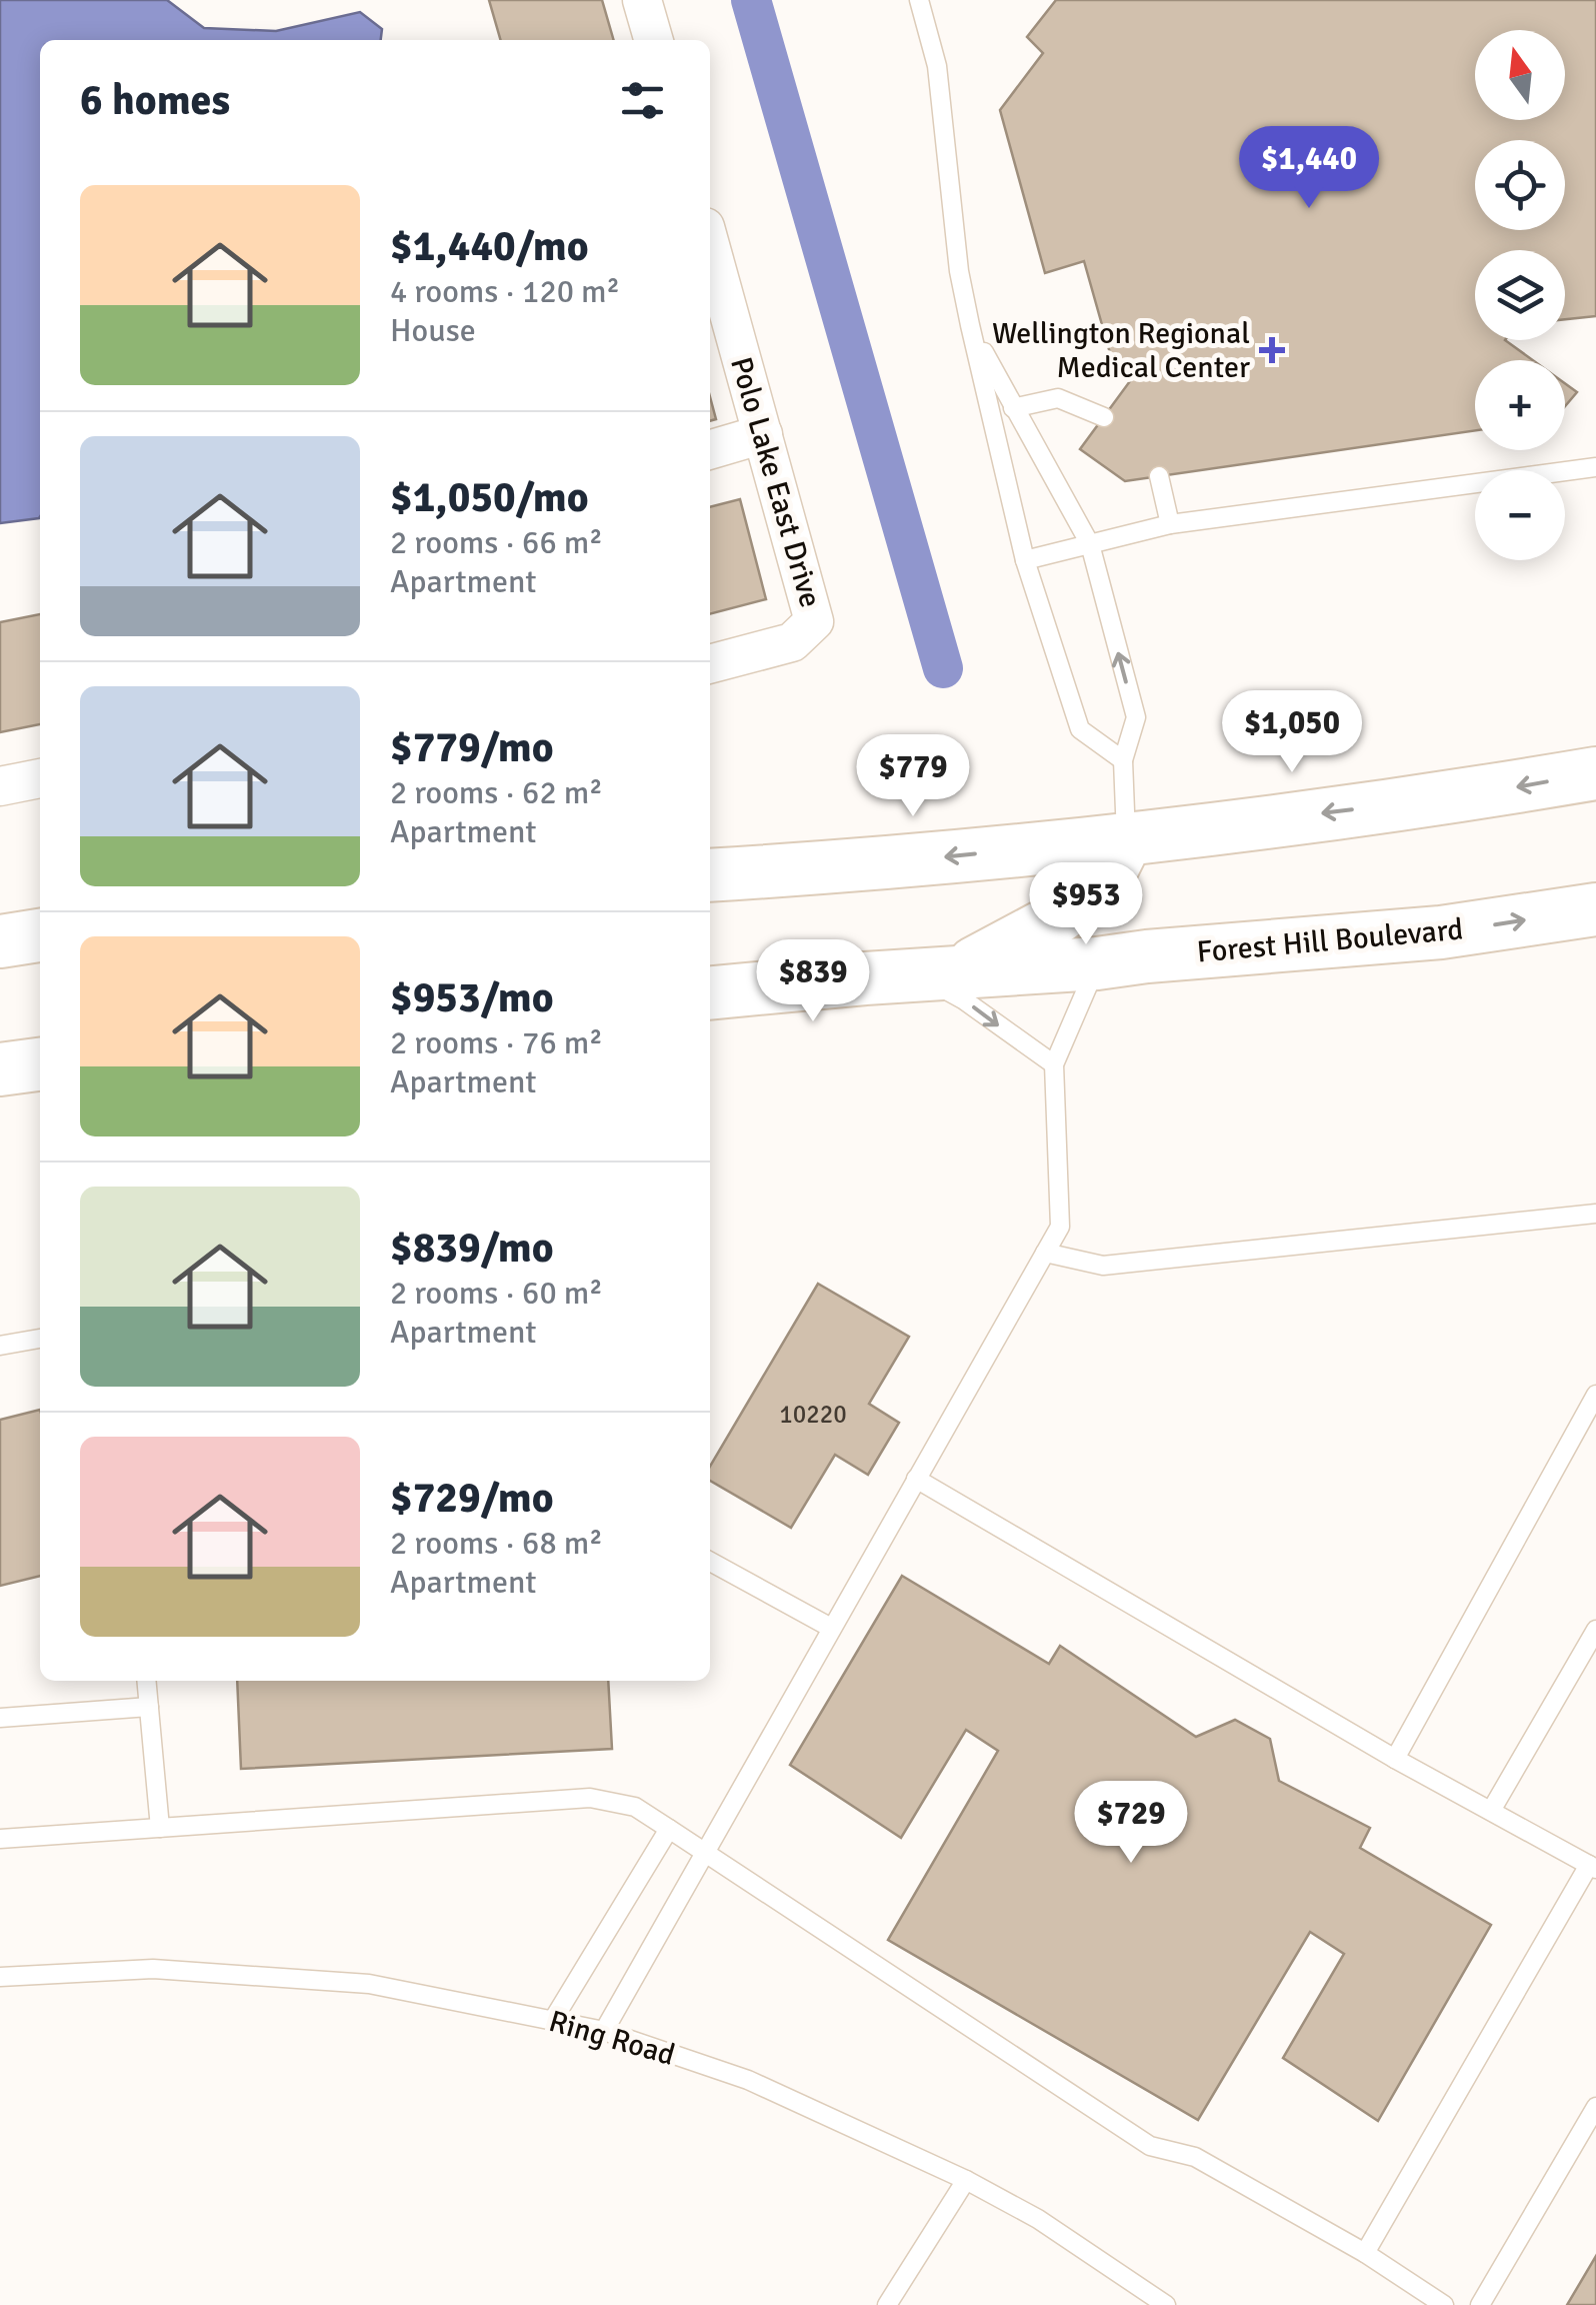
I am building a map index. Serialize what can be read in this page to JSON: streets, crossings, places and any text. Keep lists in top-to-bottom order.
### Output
{
  "streets": {
    "main road": ["Forest Hill Boulevard"],
    "street": ["Polo Lake East Drive"],
    "lane": ["Ring Road"]
  },
  "places": {
    "health": ["Wellington Regional Medical Center"]
  },
  "house_numbers": ["10220"],
  "north": "top",
  "page": {
    "map_buttons": ["+", "−"],
    "heading": "6 homes",
    "price": [
      "$1,440",
      "$1,050",
      "$779",
      "$953",
      "$839",
      "$729"
    ],
    "list": [
      {
        "name": "$1,440/mo",
        "note": "4 rooms · 120 m² · House"
      },
      {
        "name": "$1,050/mo",
        "note": "2 rooms · 66 m² · Apartment"
      },
      {
        "name": "$779/mo",
        "note": "2 rooms · 62 m² · Apartment"
      },
      {
        "name": "$953/mo",
        "note": "2 rooms · 76 m² · Apartment"
      },
      {
        "name": "$839/mo",
        "note": "2 rooms · 60 m² · Apartment"
      },
      {
        "name": "$729/mo",
        "note": "2 rooms · 68 m² · Apartment"
      }
    ]
  }
}
